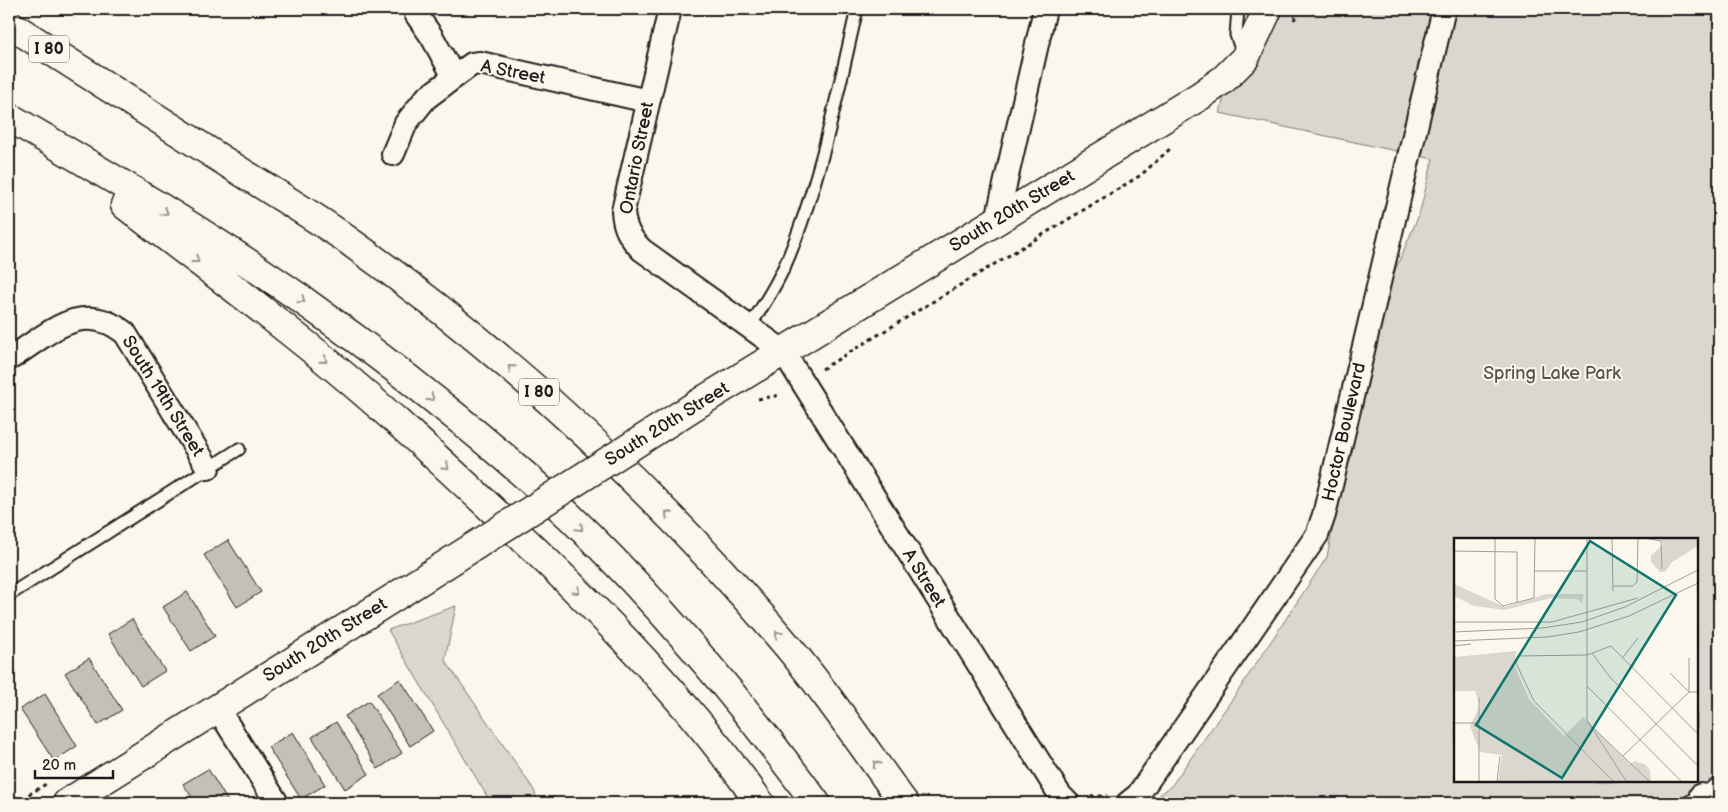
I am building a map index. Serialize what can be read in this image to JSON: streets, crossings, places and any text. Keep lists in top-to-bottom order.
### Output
{
  "streets": {
    "main road": ["I 80", "South 20th Street"],
    "street": [
      "A Street",
      "Ontario Street",
      "South 19th Street",
      "Hoctor Boulevard"
    ]
  },
  "crossings": [
    ["A Street", "Ontario Street"],
    ["A Street", "South 20th Street"],
    ["Ontario Street", "South 20th Street"]
  ],
  "parks": ["Spring Lake Park"],
  "scale_bar": "20 m"
}
